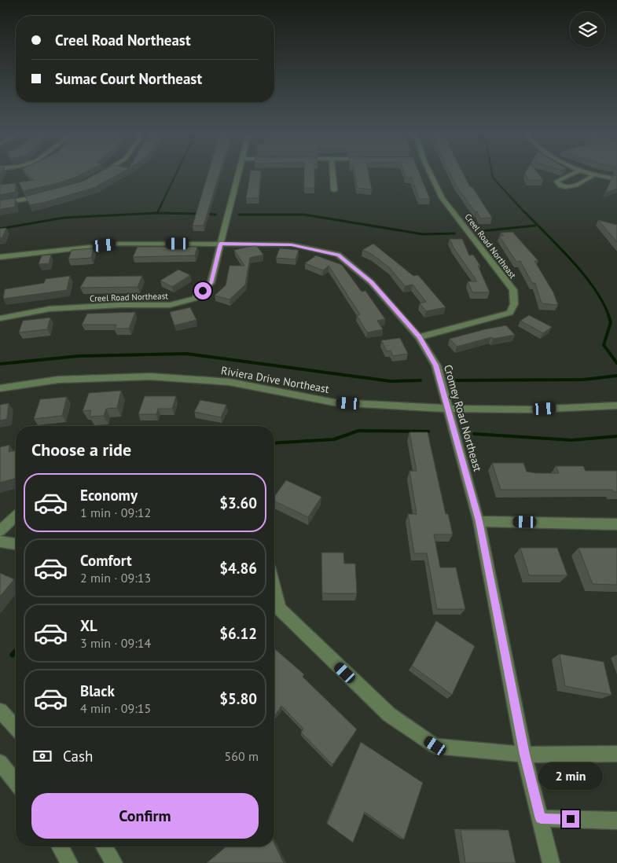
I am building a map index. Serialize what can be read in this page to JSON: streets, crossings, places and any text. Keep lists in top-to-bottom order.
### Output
{
  "streets": {
    "street": ["Creel Road Northeast", "Riviera Drive Northeast", "Cromey Road Northeast"]
  },
  "crossings": [
    ["Creel Road Northeast", "Cromey Road Northeast"],
    ["Riviera Drive Northeast", "Cromey Road Northeast"]
  ],
  "page": {
    "banner": ["Creel Road Northeast", "Sumac Court Northeast"],
    "heading": "Choose a ride",
    "list": [
      {
        "name": "Economy",
        "note": "1 min · 09:12",
        "value": "$3.60"
      },
      {
        "name": "Comfort",
        "note": "2 min · 09:13",
        "value": "$4.86"
      },
      {
        "name": "XL",
        "note": "3 min · 09:14",
        "value": "$6.12"
      },
      {
        "name": "Black",
        "note": "4 min · 09:15",
        "value": "$5.80"
      }
    ],
    "pay": ["Cash", "560 m"],
    "bubble": "2 min",
    "buttons": "Confirm"
  }
}
